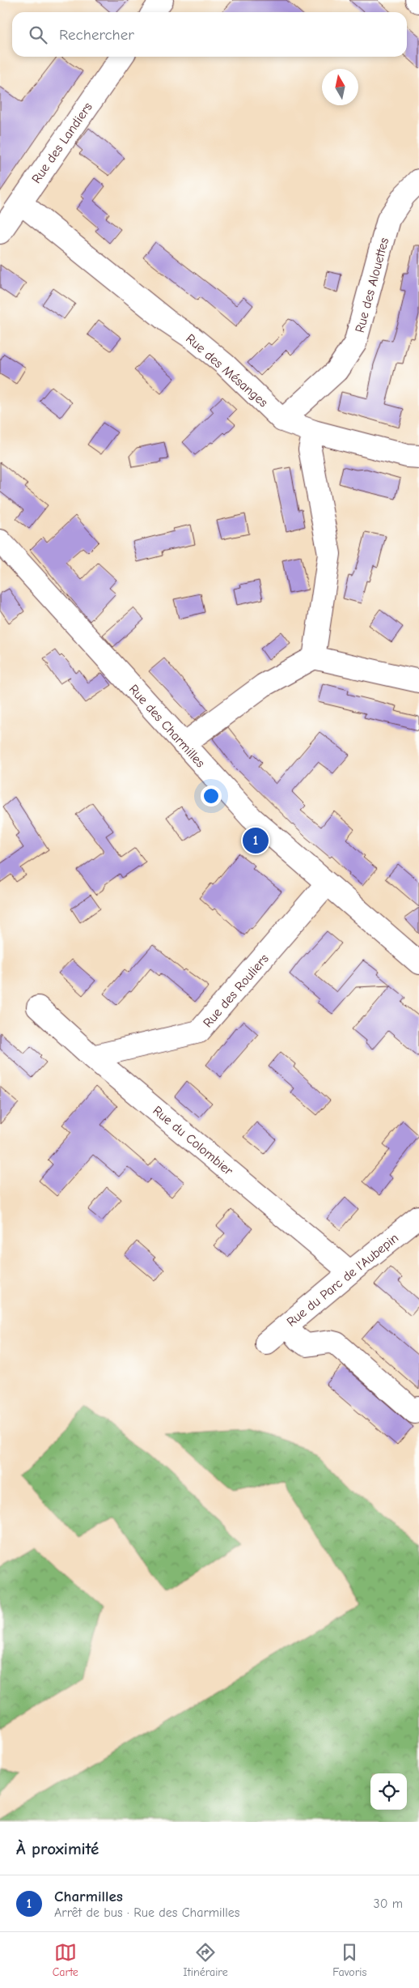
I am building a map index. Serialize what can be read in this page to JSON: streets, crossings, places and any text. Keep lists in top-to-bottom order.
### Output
{
  "streets": {
    "street": [
      "Rue des Landiers",
      "Rue des Alouettes",
      "Rue des Mésanges",
      "Rue des Charmilles",
      "Rue des Rouliers",
      "Rue du Colombier",
      "Rue du Parc de l'Aubepin"
    ]
  },
  "crossings": [
    ["Rue des Landiers", "Rue des Mésanges"],
    ["Rue des Alouettes", "Rue des Mésanges"],
    ["Rue des Charmilles", "Rue des Rouliers"],
    ["Rue des Rouliers", "Rue du Colombier"],
    ["Rue du Colombier", "Rue du Parc de l'Aubepin"]
  ],
  "north": "top",
  "page": {
    "search": "Rechercher",
    "pins": "1",
    "heading": "À proximité",
    "list": [
      {
        "mark": "1",
        "name": "Charmilles",
        "note": "Arrêt de bus · Rue des Charmilles",
        "value": "30 m"
      }
    ],
    "nav": ["Carte", "Itinéraire", "Favoris"]
  }
}
